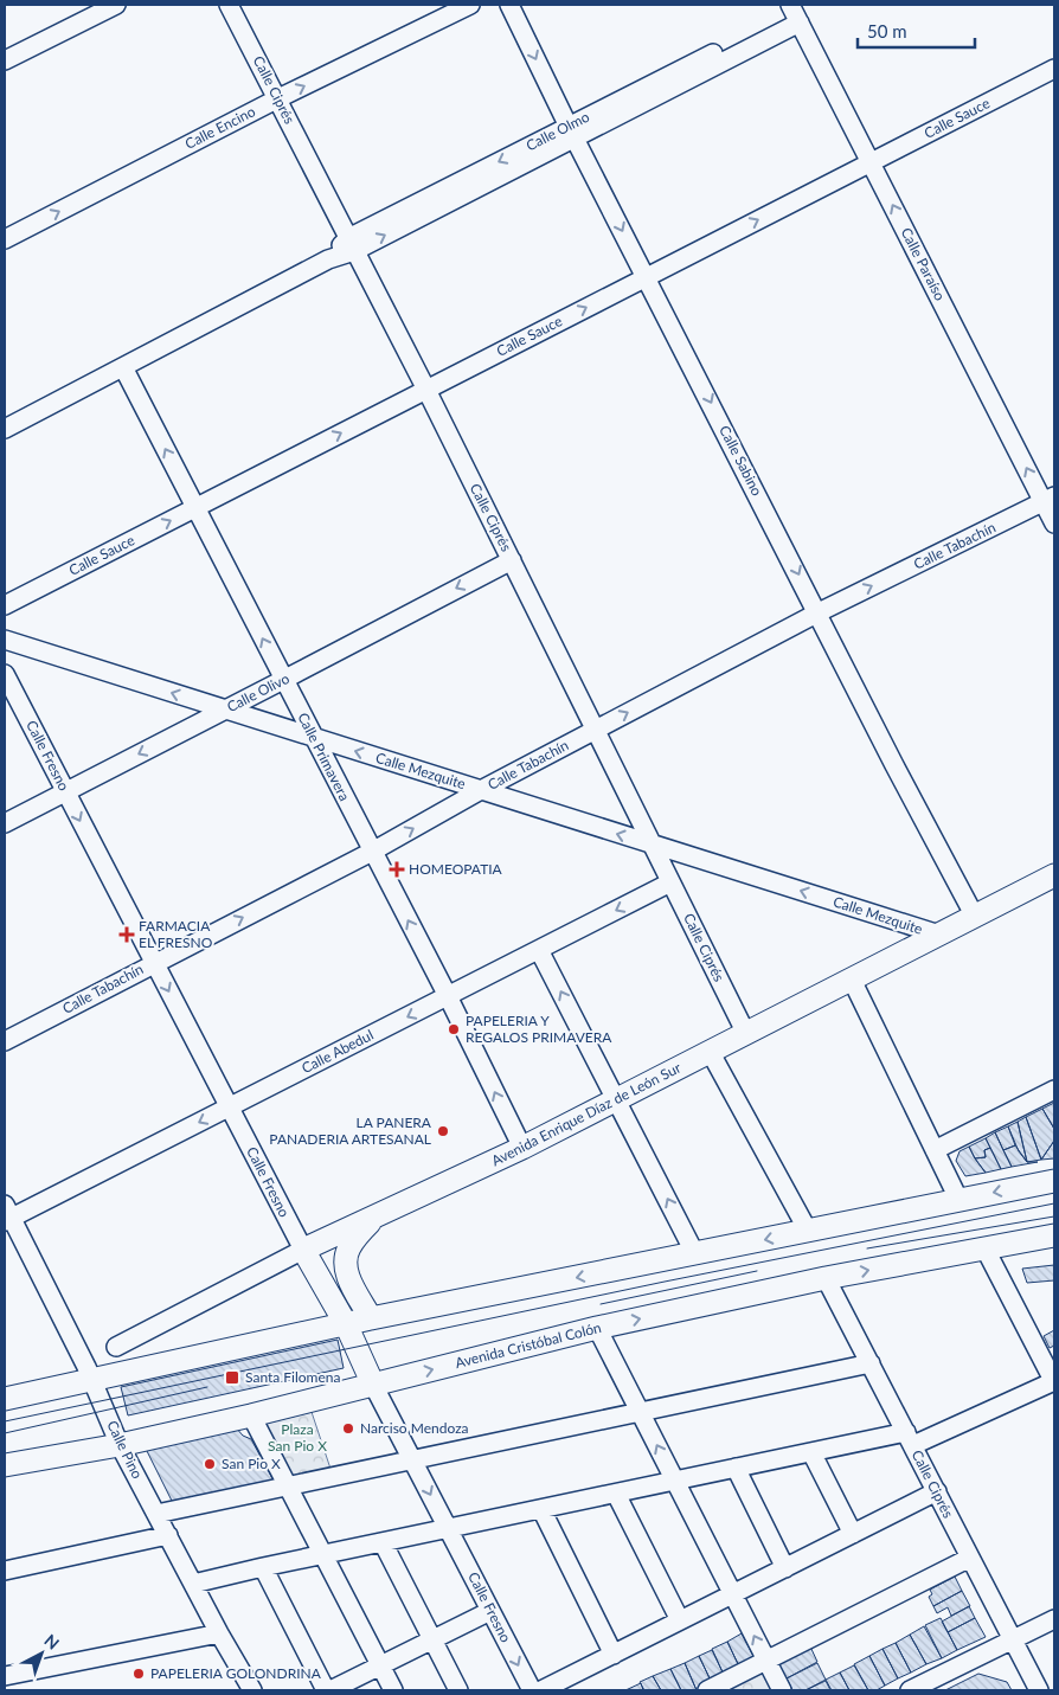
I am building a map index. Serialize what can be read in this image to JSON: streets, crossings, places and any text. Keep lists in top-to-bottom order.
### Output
{
  "streets": {
    "main road": ["Calle Fresno", "Avenida Enrique Díaz de León Sur", "Avenida Cristóbal Colón"],
    "street": [
      "Calle Ciprés",
      "Calle Sauce",
      "Calle Encino",
      "Calle Olmo",
      "Calle Paraíso",
      "Calle Sabino",
      "Calle Tabachín",
      "Calle Olivo",
      "Calle Primavera",
      "Calle Mezquite",
      "Calle Abedul",
      "Calle Pino"
    ]
  },
  "crossings": [
    ["Calle Ciprés", "Calle Sauce"],
    ["Calle Ciprés", "Calle Encino"],
    ["Calle Ciprés", "Calle Olmo"],
    ["Calle Ciprés", "Calle Tabachín"],
    ["Calle Ciprés", "Calle Olivo"],
    ["Calle Ciprés", "Calle Mezquite"],
    ["Calle Ciprés", "Calle Abedul"],
    ["Calle Ciprés", "Avenida Enrique Díaz de León Sur"],
    ["Calle Ciprés", "Avenida Cristóbal Colón"],
    ["Calle Sauce", "Calle Paraíso"],
    ["Calle Sauce", "Calle Sabino"],
    ["Calle Sauce", "Calle Primavera"],
    ["Calle Olmo", "Calle Paraíso"],
    ["Calle Olmo", "Calle Sabino"],
    ["Calle Olmo", "Calle Primavera"],
    ["Calle Paraíso", "Calle Tabachín"],
    ["Calle Sabino", "Calle Tabachín"],
    ["Calle Sabino", "Avenida Enrique Díaz de León Sur"],
    ["Calle Tabachín", "Calle Fresno"],
    ["Calle Tabachín", "Calle Primavera"],
    ["Calle Tabachín", "Calle Mezquite"],
    ["Calle Olivo", "Calle Fresno"],
    ["Calle Olivo", "Calle Primavera"],
    ["Calle Olivo", "Calle Mezquite"],
    ["Calle Fresno", "Calle Abedul"],
    ["Calle Fresno", "Avenida Enrique Díaz de León Sur"],
    ["Calle Fresno", "Avenida Cristóbal Colón"],
    ["Calle Primavera", "Calle Mezquite"],
    ["Calle Primavera", "Calle Abedul"],
    ["Calle Primavera", "Avenida Enrique Díaz de León Sur"],
    ["Calle Mezquite", "Avenida Enrique Díaz de León Sur"],
    ["Calle Abedul", "Calle Pino"],
    ["Avenida Cristóbal Colón", "Calle Pino"]
  ],
  "one_way": [
    "Calle Sauce",
    "Calle Encino",
    "Calle Paraíso",
    "Calle Sabino",
    "Calle Tabachín",
    "Calle Olivo",
    "Calle Primavera",
    "Calle Mezquite",
    "Calle Abedul"
  ],
  "parks": ["Plaza San Pio X"],
  "places": {
    "health": ["HOMEOPATIA", "FARMACIA EL FRESNO"],
    "other": [
      "PAPELERIA Y REGALOS PRIMAVERA",
      "LA PANERA PANADERIA ARTESANAL",
      "Narciso Mendoza",
      "San Pio X",
      "PAPELERIA GOLONDRINA"
    ],
    "transit": ["Santa Filomena"]
  },
  "scale_bar": "50 m",
  "north": "top right"
}
